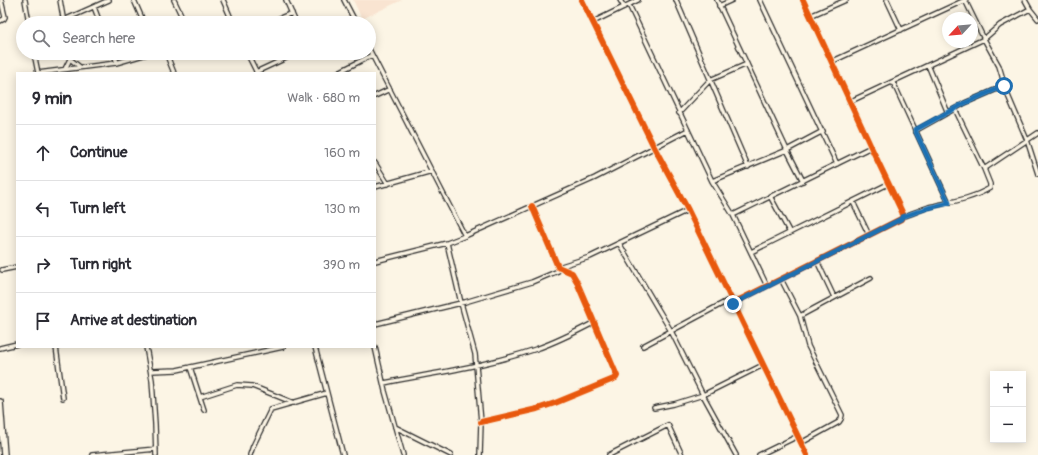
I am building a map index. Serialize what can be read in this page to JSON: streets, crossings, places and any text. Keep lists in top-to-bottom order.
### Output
{
  "north": "bottom left",
  "page": {
    "search": "Search here",
    "heading": ["9 min", "Walk · 680 m"],
    "list": [
      ["Continue", "160 m"],
      ["Turn left", "130 m"],
      ["Turn right", "390 m"],
      "Arrive at destination"
    ],
    "map_buttons": ["+", "−"]
  }
}
